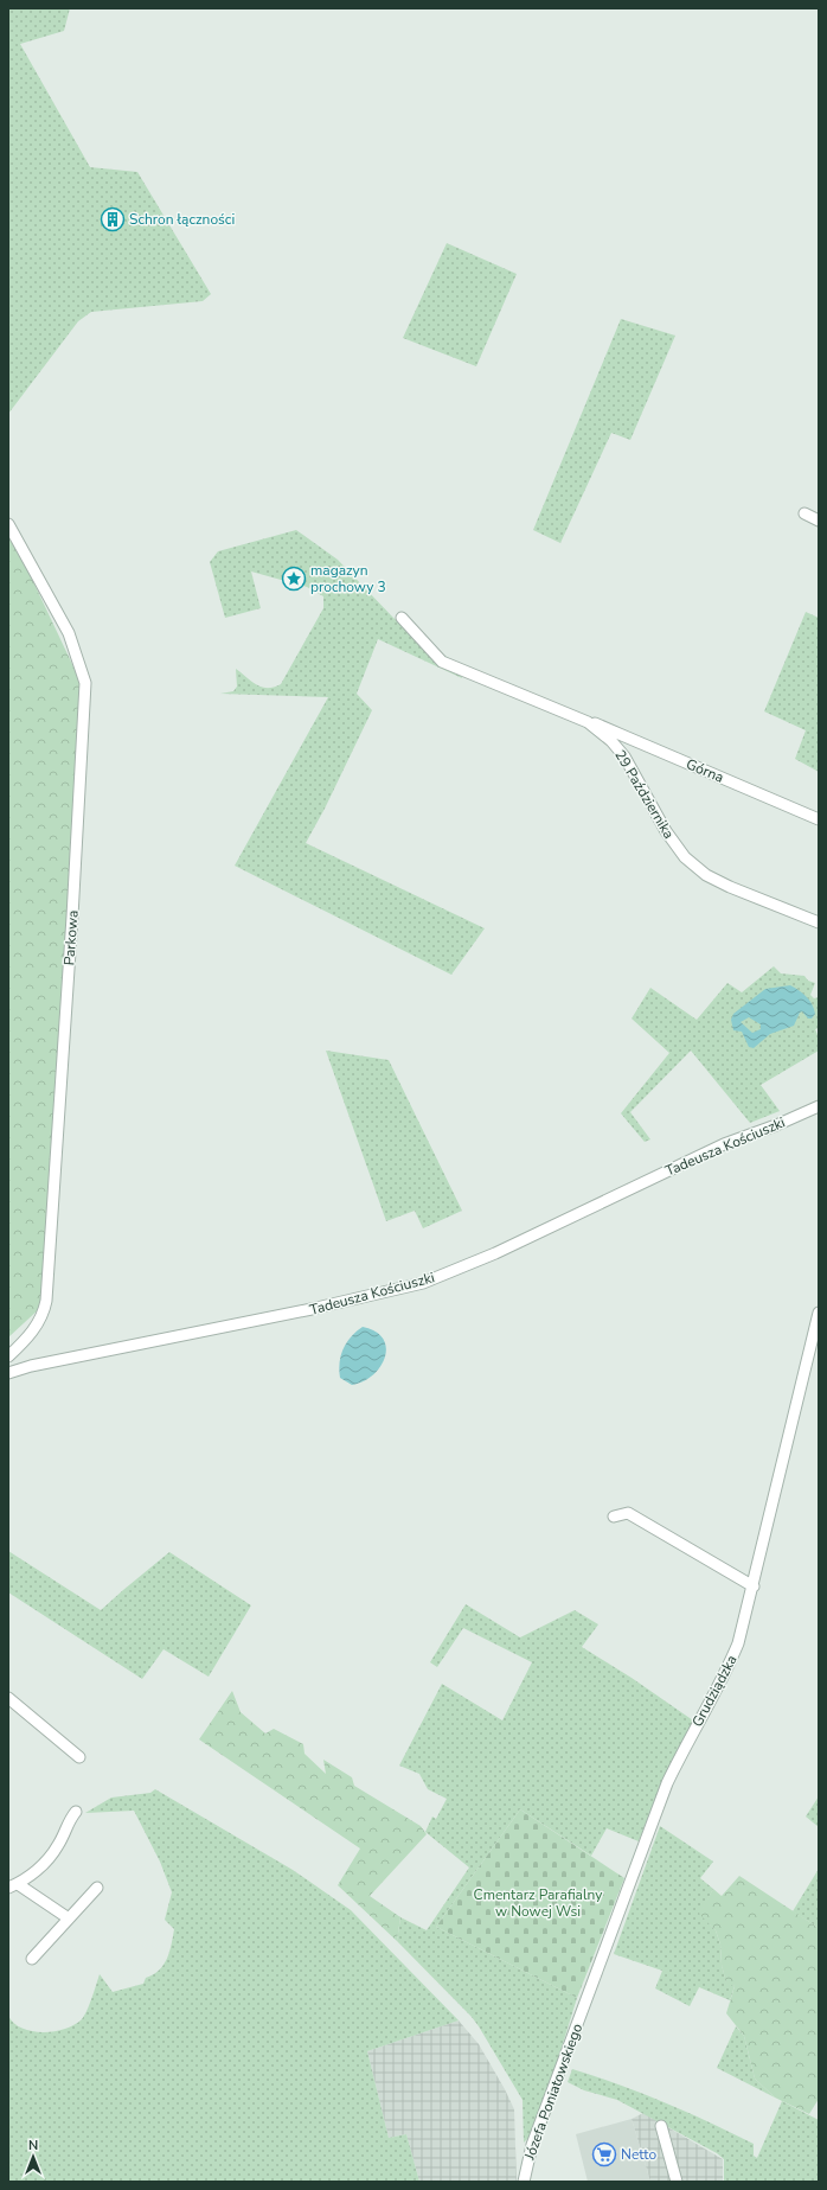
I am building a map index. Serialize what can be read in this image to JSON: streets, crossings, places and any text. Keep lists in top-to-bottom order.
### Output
{
  "streets": {
    "street": [
      "Górna",
      "29 Października",
      "Parkowa",
      "Tadeusza Kościuszki",
      "Grudziądzka",
      "Józefa Poniatowskiego"
    ]
  },
  "crossings": [
    ["Górna", "29 Października"],
    ["Grudziądzka", "Józefa Poniatowskiego"]
  ],
  "parks": ["Cmentarz Parafialny w Nowej Wsi"],
  "places": {
    "building": ["Schron łączności"],
    "place": ["magazyn prochowy 3"],
    "supermarket": ["Netto"]
  },
  "north": "top"
}
